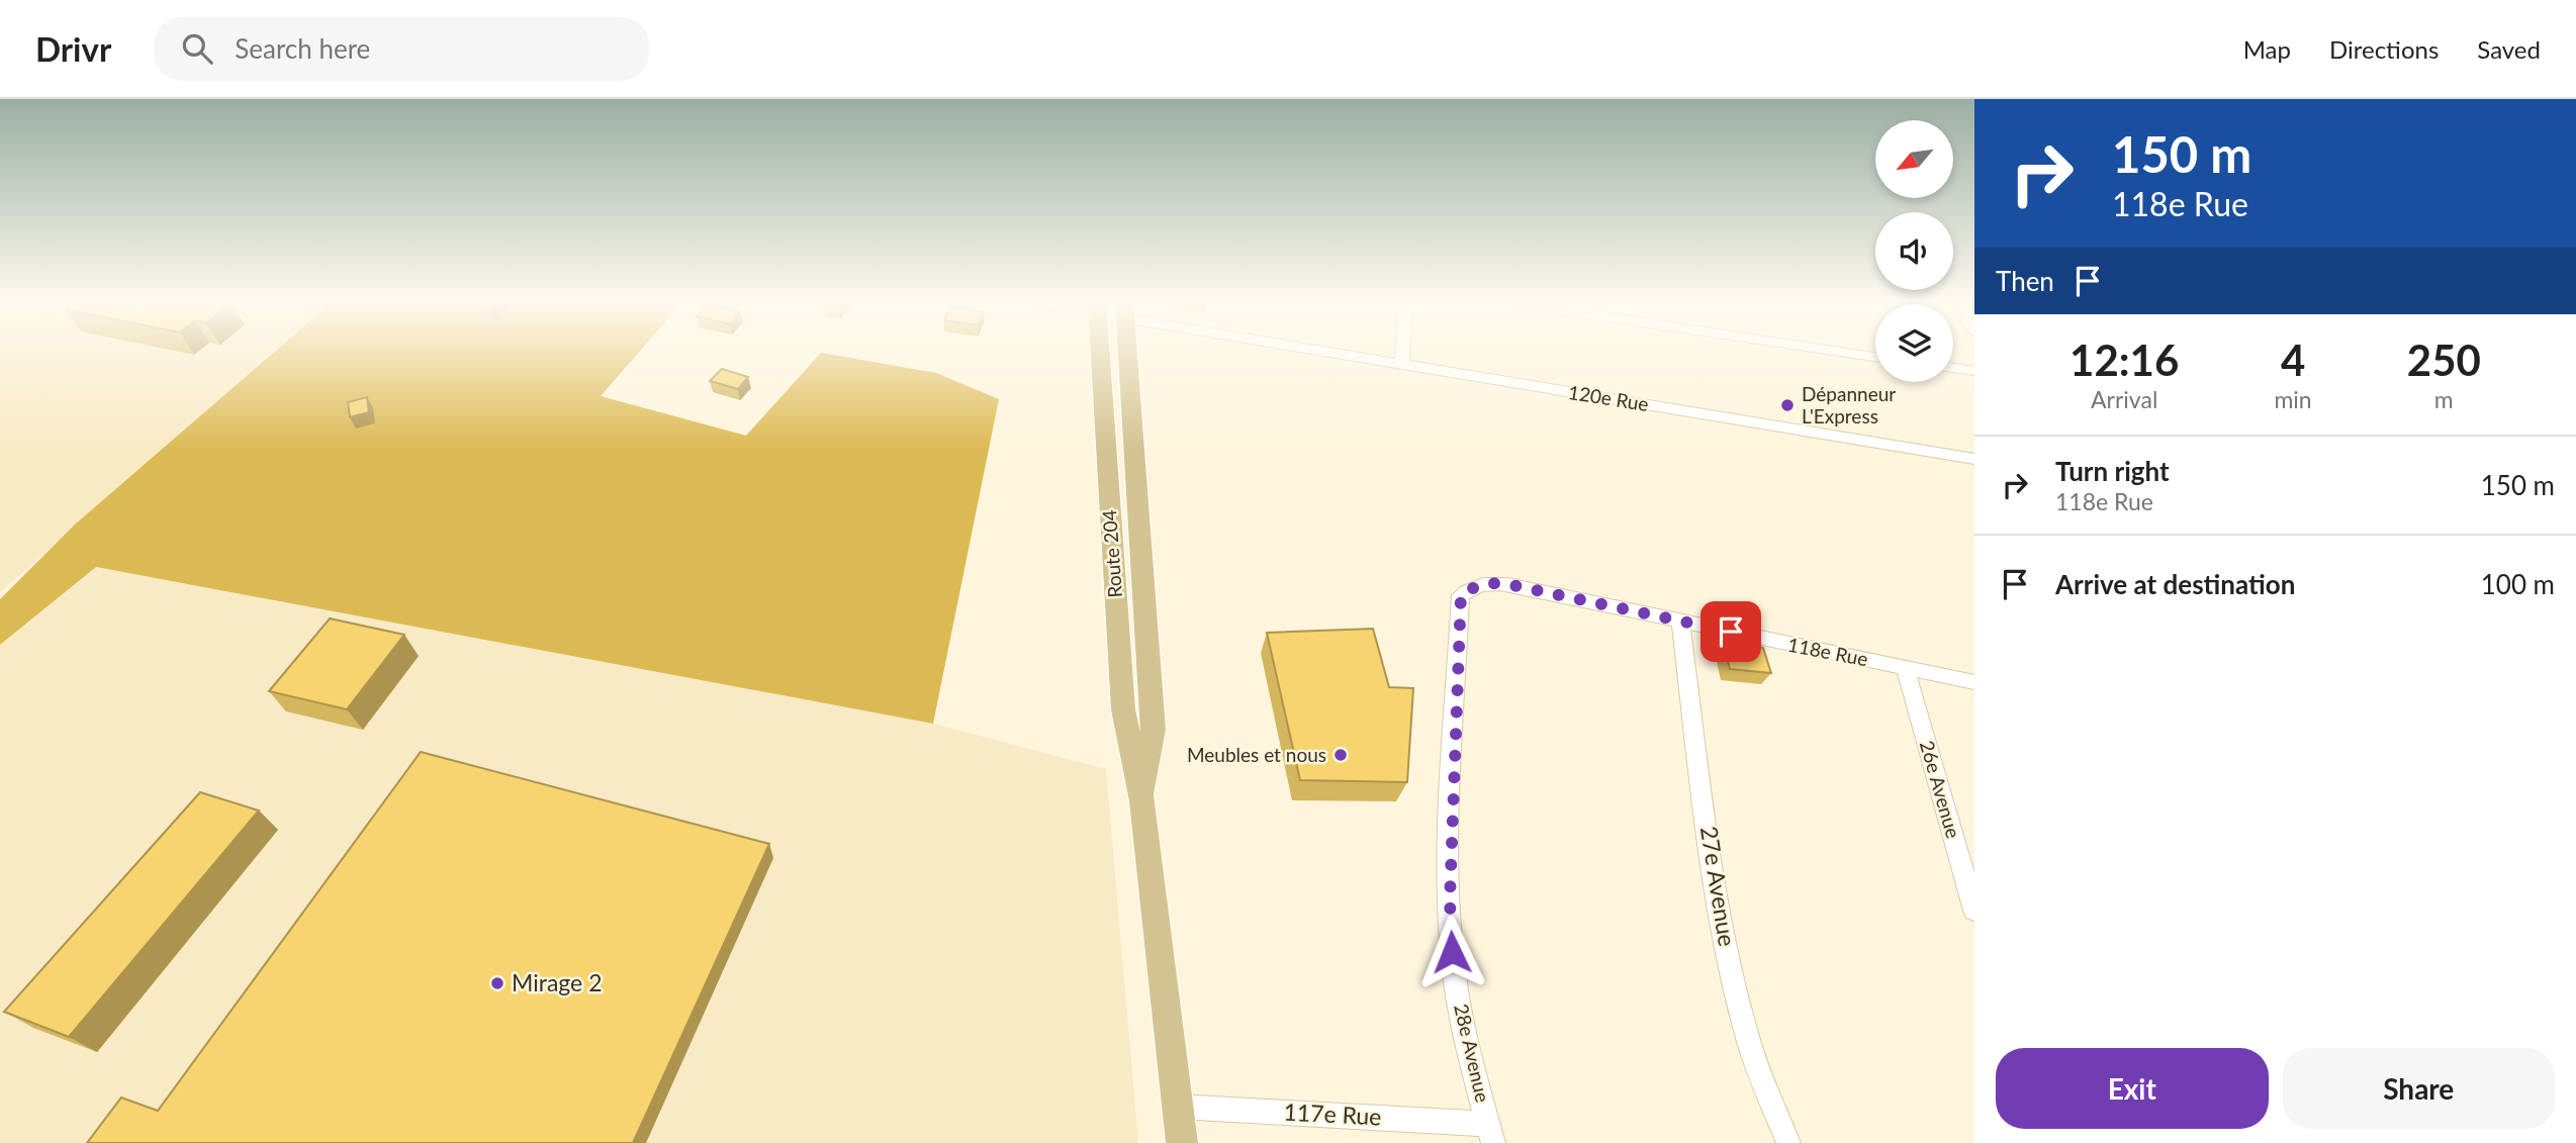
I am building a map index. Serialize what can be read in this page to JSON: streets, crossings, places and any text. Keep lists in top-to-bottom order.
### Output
{
  "streets": {
    "main road": ["Route 204"],
    "street": [
      "120e Rue",
      "118e Rue",
      "26e Avenue",
      "27e Avenue",
      "28e Avenue",
      "117e Rue"
    ]
  },
  "crossings": [
    ["Route 204", "117e Rue"],
    ["118e Rue", "26e Avenue"],
    ["118e Rue", "27e Avenue"],
    ["118e Rue", "28e Avenue"],
    ["28e Avenue", "117e Rue"]
  ],
  "places": ["Dépanneur L'Express", "Meubles et nous", "Mirage 2"],
  "north": "bottom left",
  "page": {
    "header": "Drivr",
    "search": "Search here",
    "nav": ["Map", "Directions", "Saved"],
    "turn": ["150 m", "118e Rue"],
    "then": "Then",
    "eta": [
      "12:16",
      "Arrival",
      "4",
      "min",
      "250",
      "m"
    ],
    "list": [
      {
        "name": "Turn right",
        "note": "118e Rue",
        "value": "150 m"
      },
      {
        "name": "Arrive at destination",
        "value": "100 m"
      }
    ],
    "buttons": ["Exit", "Share"]
  }
}
